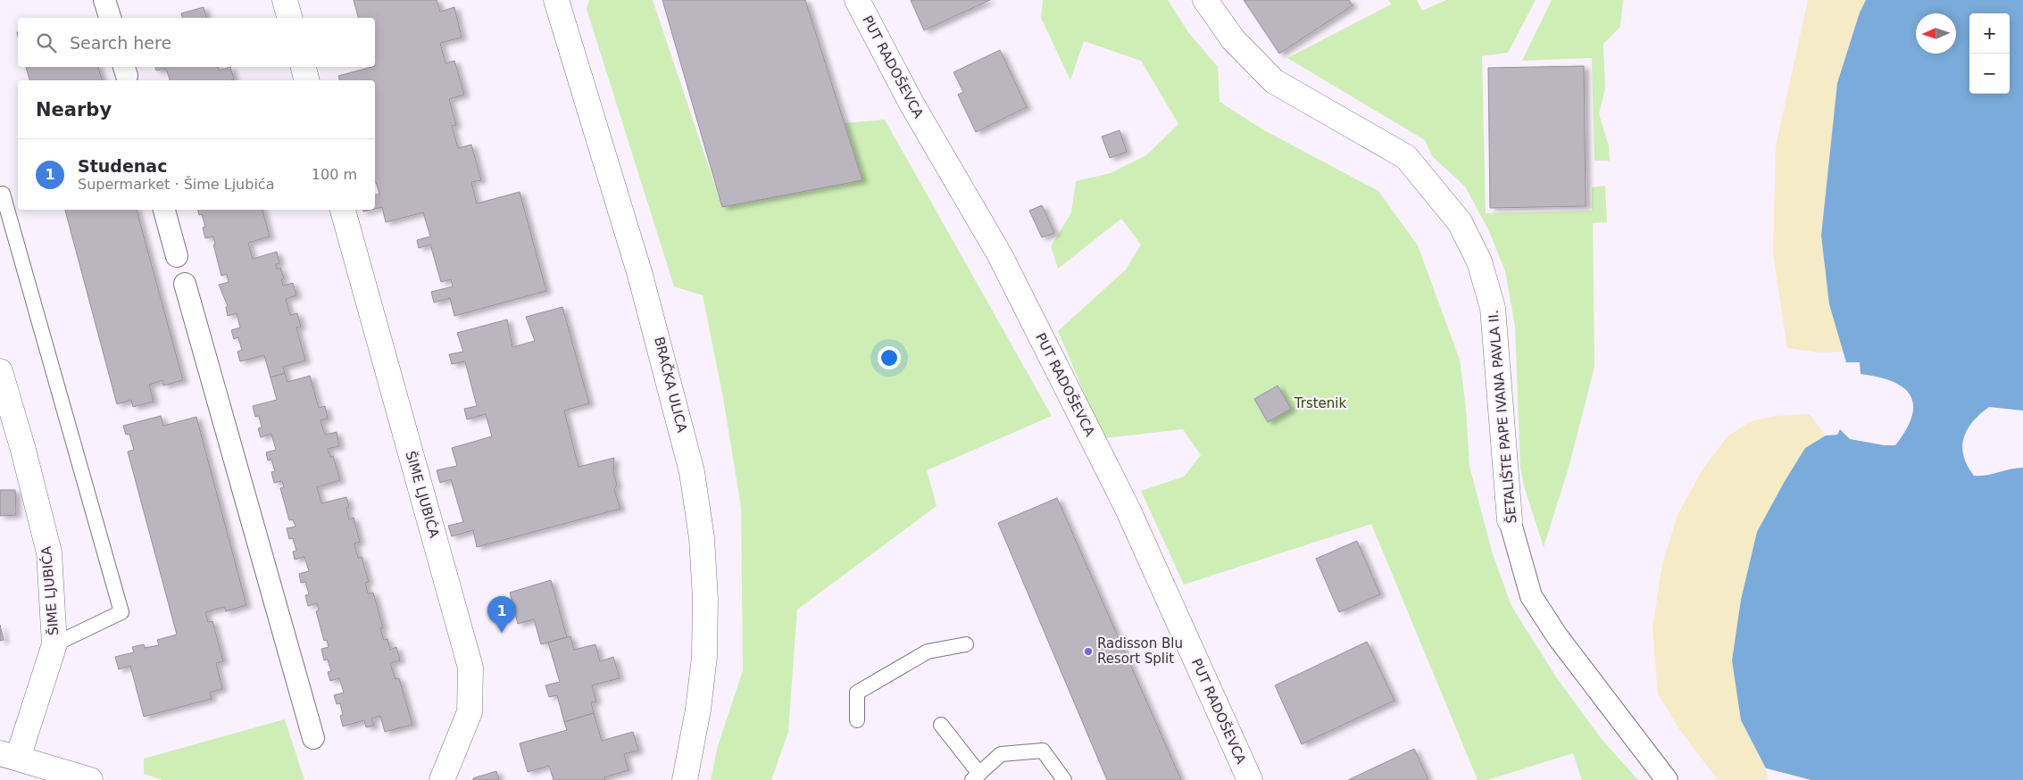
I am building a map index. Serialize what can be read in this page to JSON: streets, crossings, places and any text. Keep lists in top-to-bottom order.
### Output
{
  "streets": {
    "street": [
      "PUT RADOŠEVCA",
      "BRAČKA ULICA",
      "ŠETALIŠTE PAPE IVANA PAVLA II.",
      "ŠIME LJUBIĆA"
    ]
  },
  "parks": ["Trstenik"],
  "places": ["Radisson Blu Resort Split"],
  "north": "left",
  "page": {
    "map_buttons": ["+", "−"],
    "search": "Search here",
    "heading": "Nearby",
    "list": [
      {
        "mark": "1",
        "name": "Studenac",
        "note": "Supermarket · Šime Ljubića",
        "value": "100 m"
      }
    ],
    "pins": "1"
  }
}
